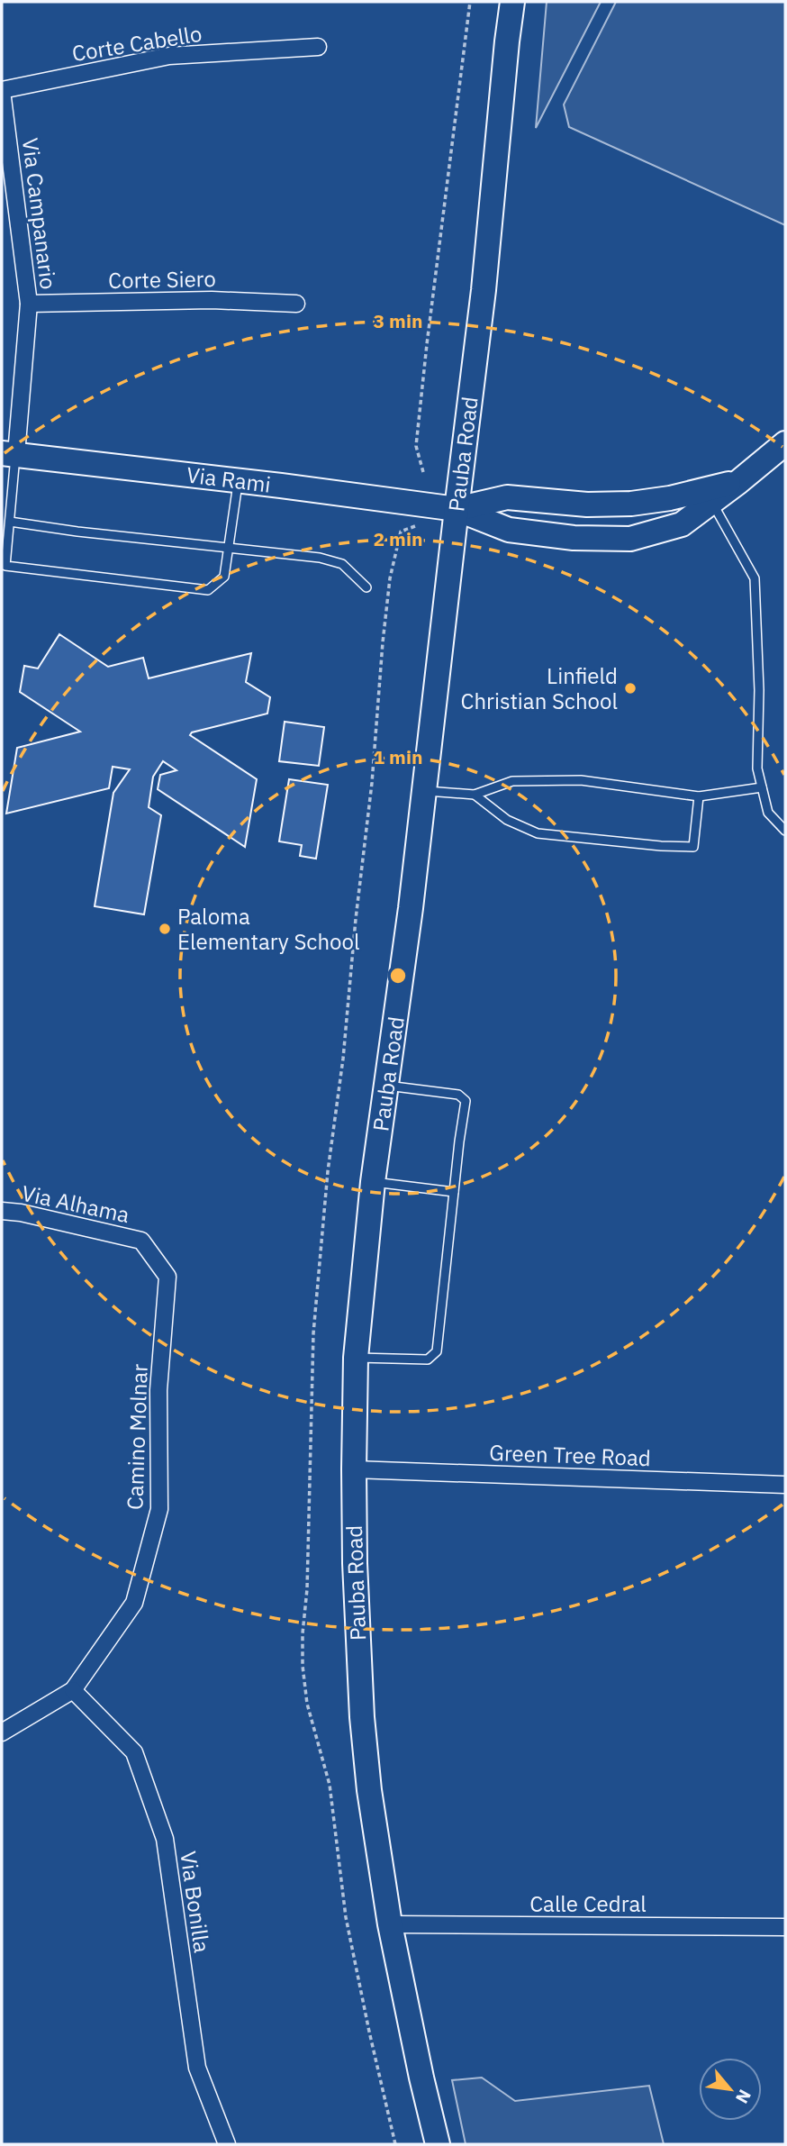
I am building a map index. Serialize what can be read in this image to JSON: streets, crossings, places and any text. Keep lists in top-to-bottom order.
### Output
{
  "streets": {
    "main road": ["Pauba Road", "Via Rami"],
    "street": [
      "Corte Cabello",
      "Via Campanario",
      "Corte Siero",
      "Via Alhama",
      "Camino Molnar",
      "Green Tree Road",
      "Via Bonilla",
      "Calle Cedral"
    ]
  },
  "crossings": [
    ["Corte Cabello", "Via Campanario"],
    ["Via Campanario", "Corte Siero"],
    ["Via Campanario", "Via Rami"],
    ["Pauba Road", "Via Rami"],
    ["Pauba Road", "Green Tree Road"],
    ["Pauba Road", "Calle Cedral"],
    ["Via Alhama", "Camino Molnar"],
    ["Camino Molnar", "Via Bonilla"]
  ],
  "places": ["Linfield Christian School", "Paloma Elementary School"],
  "north": "bottom right",
  "rings": ["3 min", "2 min", "1 min"]
}
